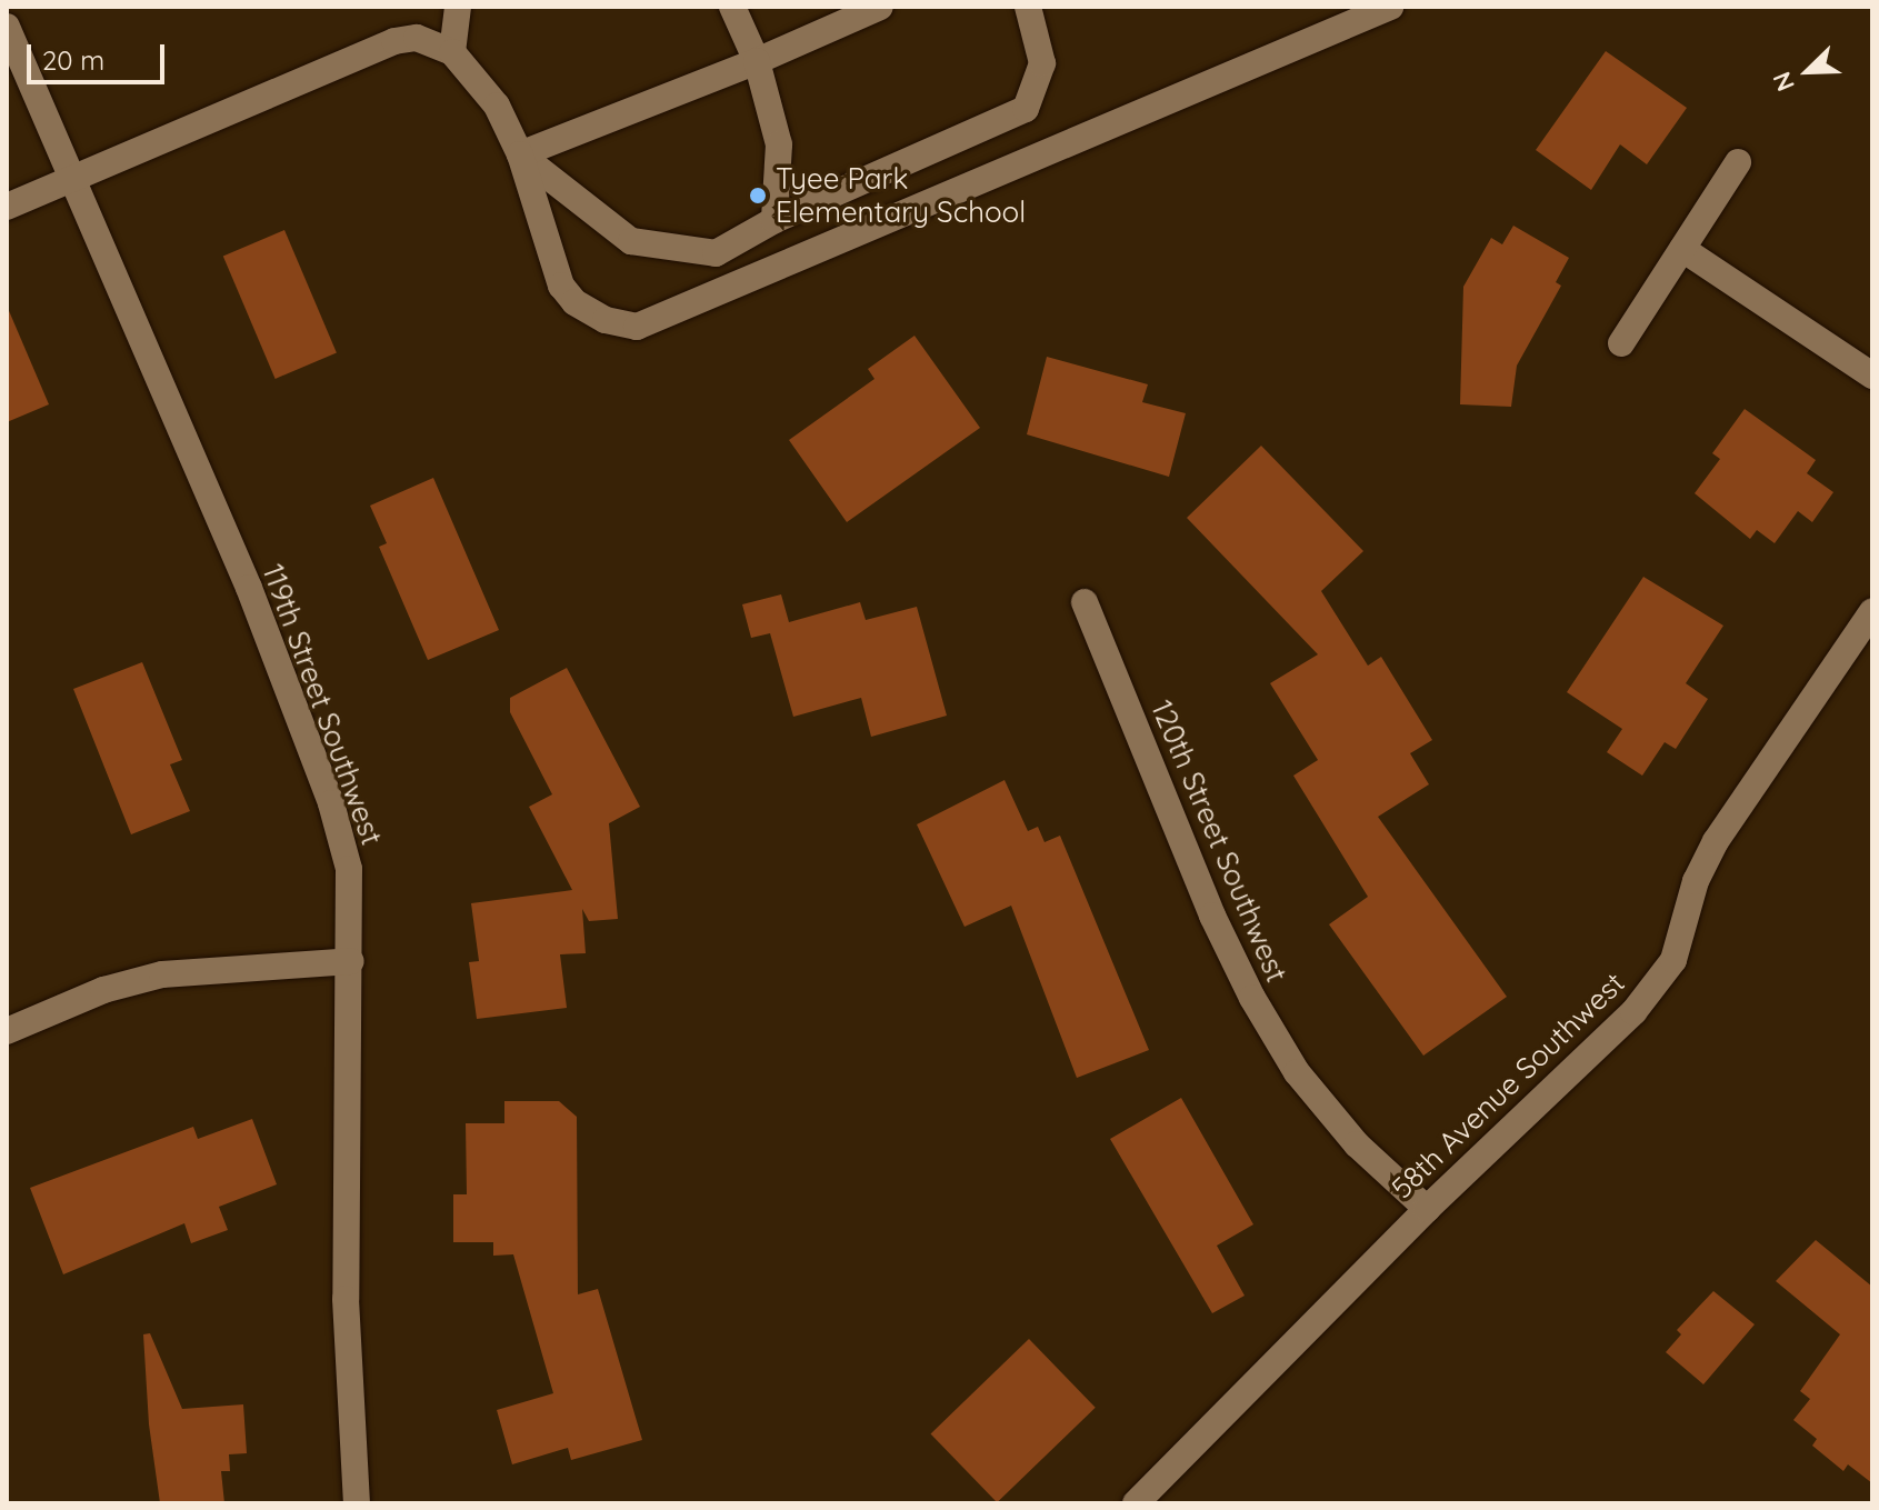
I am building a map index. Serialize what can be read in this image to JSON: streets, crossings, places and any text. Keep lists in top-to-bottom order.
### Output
{
  "streets": {
    "street": ["119th Street Southwest", "120th Street Southwest", "58th Avenue Southwest"]
  },
  "crossings": [
    ["120th Street Southwest", "58th Avenue Southwest"]
  ],
  "places": ["Tyee Park Elementary School"],
  "scale_bar": "20 m",
  "north": "bottom left"
}
